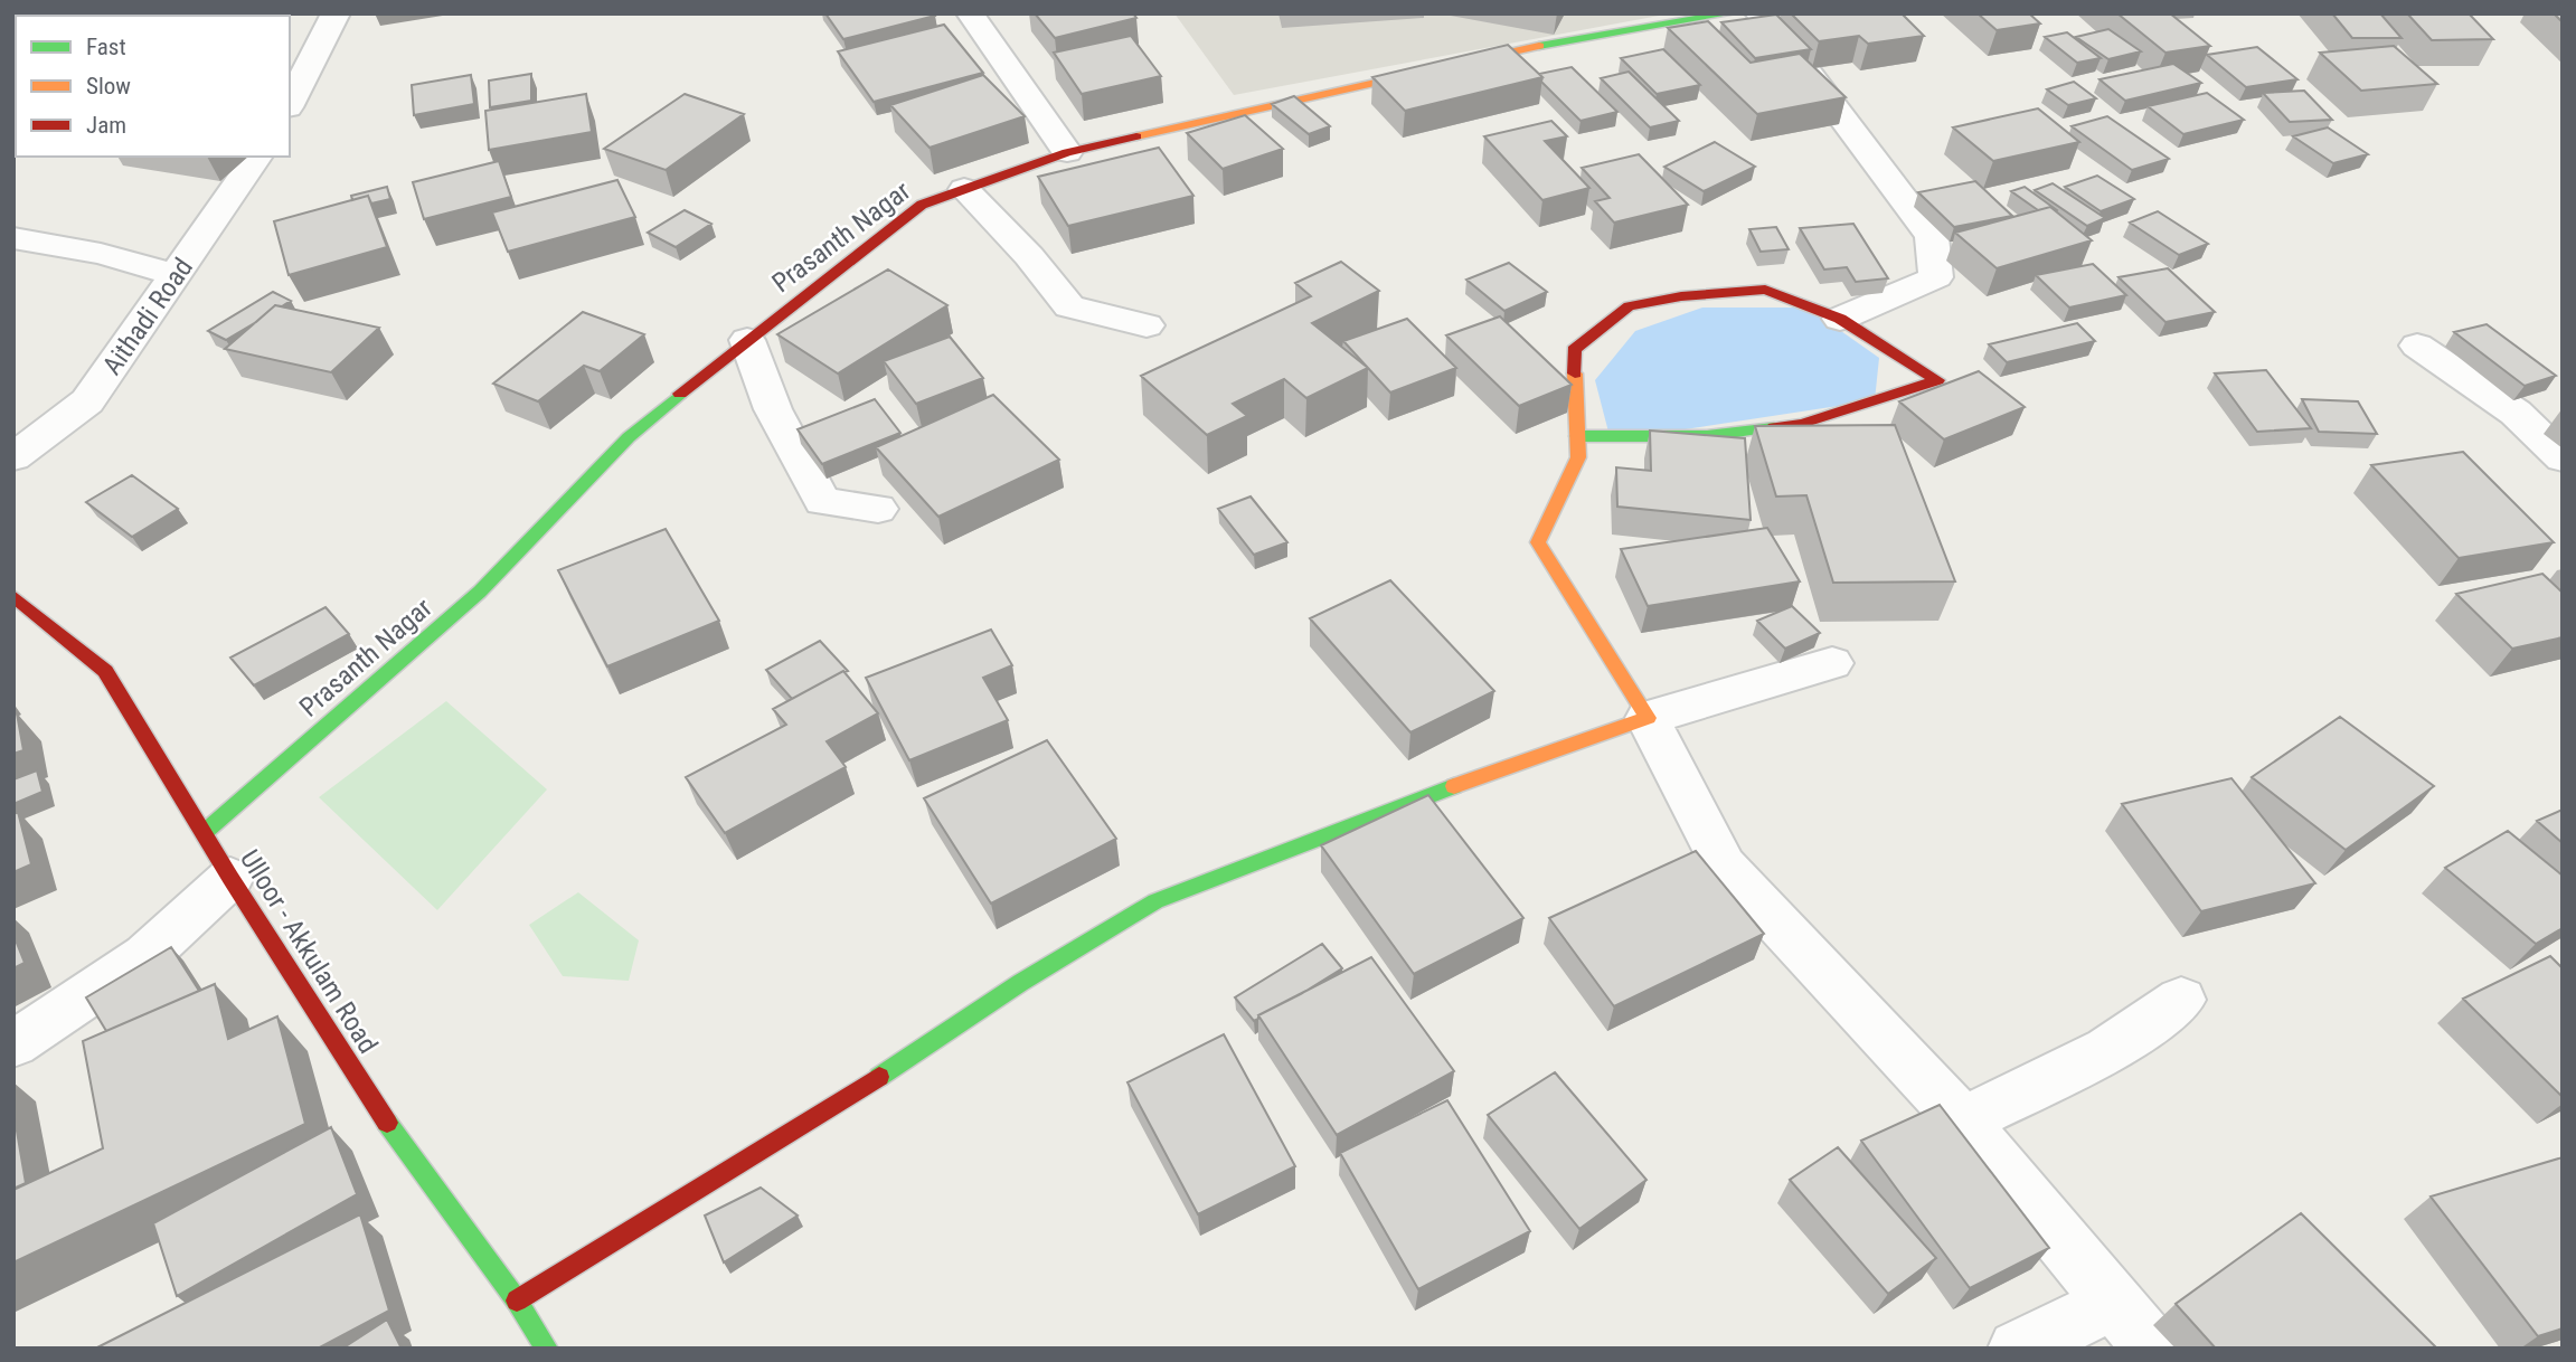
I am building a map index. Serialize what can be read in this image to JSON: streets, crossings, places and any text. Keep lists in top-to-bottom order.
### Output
{
  "streets": {
    "street": ["Prasanth Nagar", "Aithadi Road", "Ulloor - Akkulam Road"]
  },
  "crossings": [
    ["Prasanth Nagar", "Ulloor - Akkulam Road"]
  ],
  "legend": ["Fast", "Slow", "Jam"]
}
